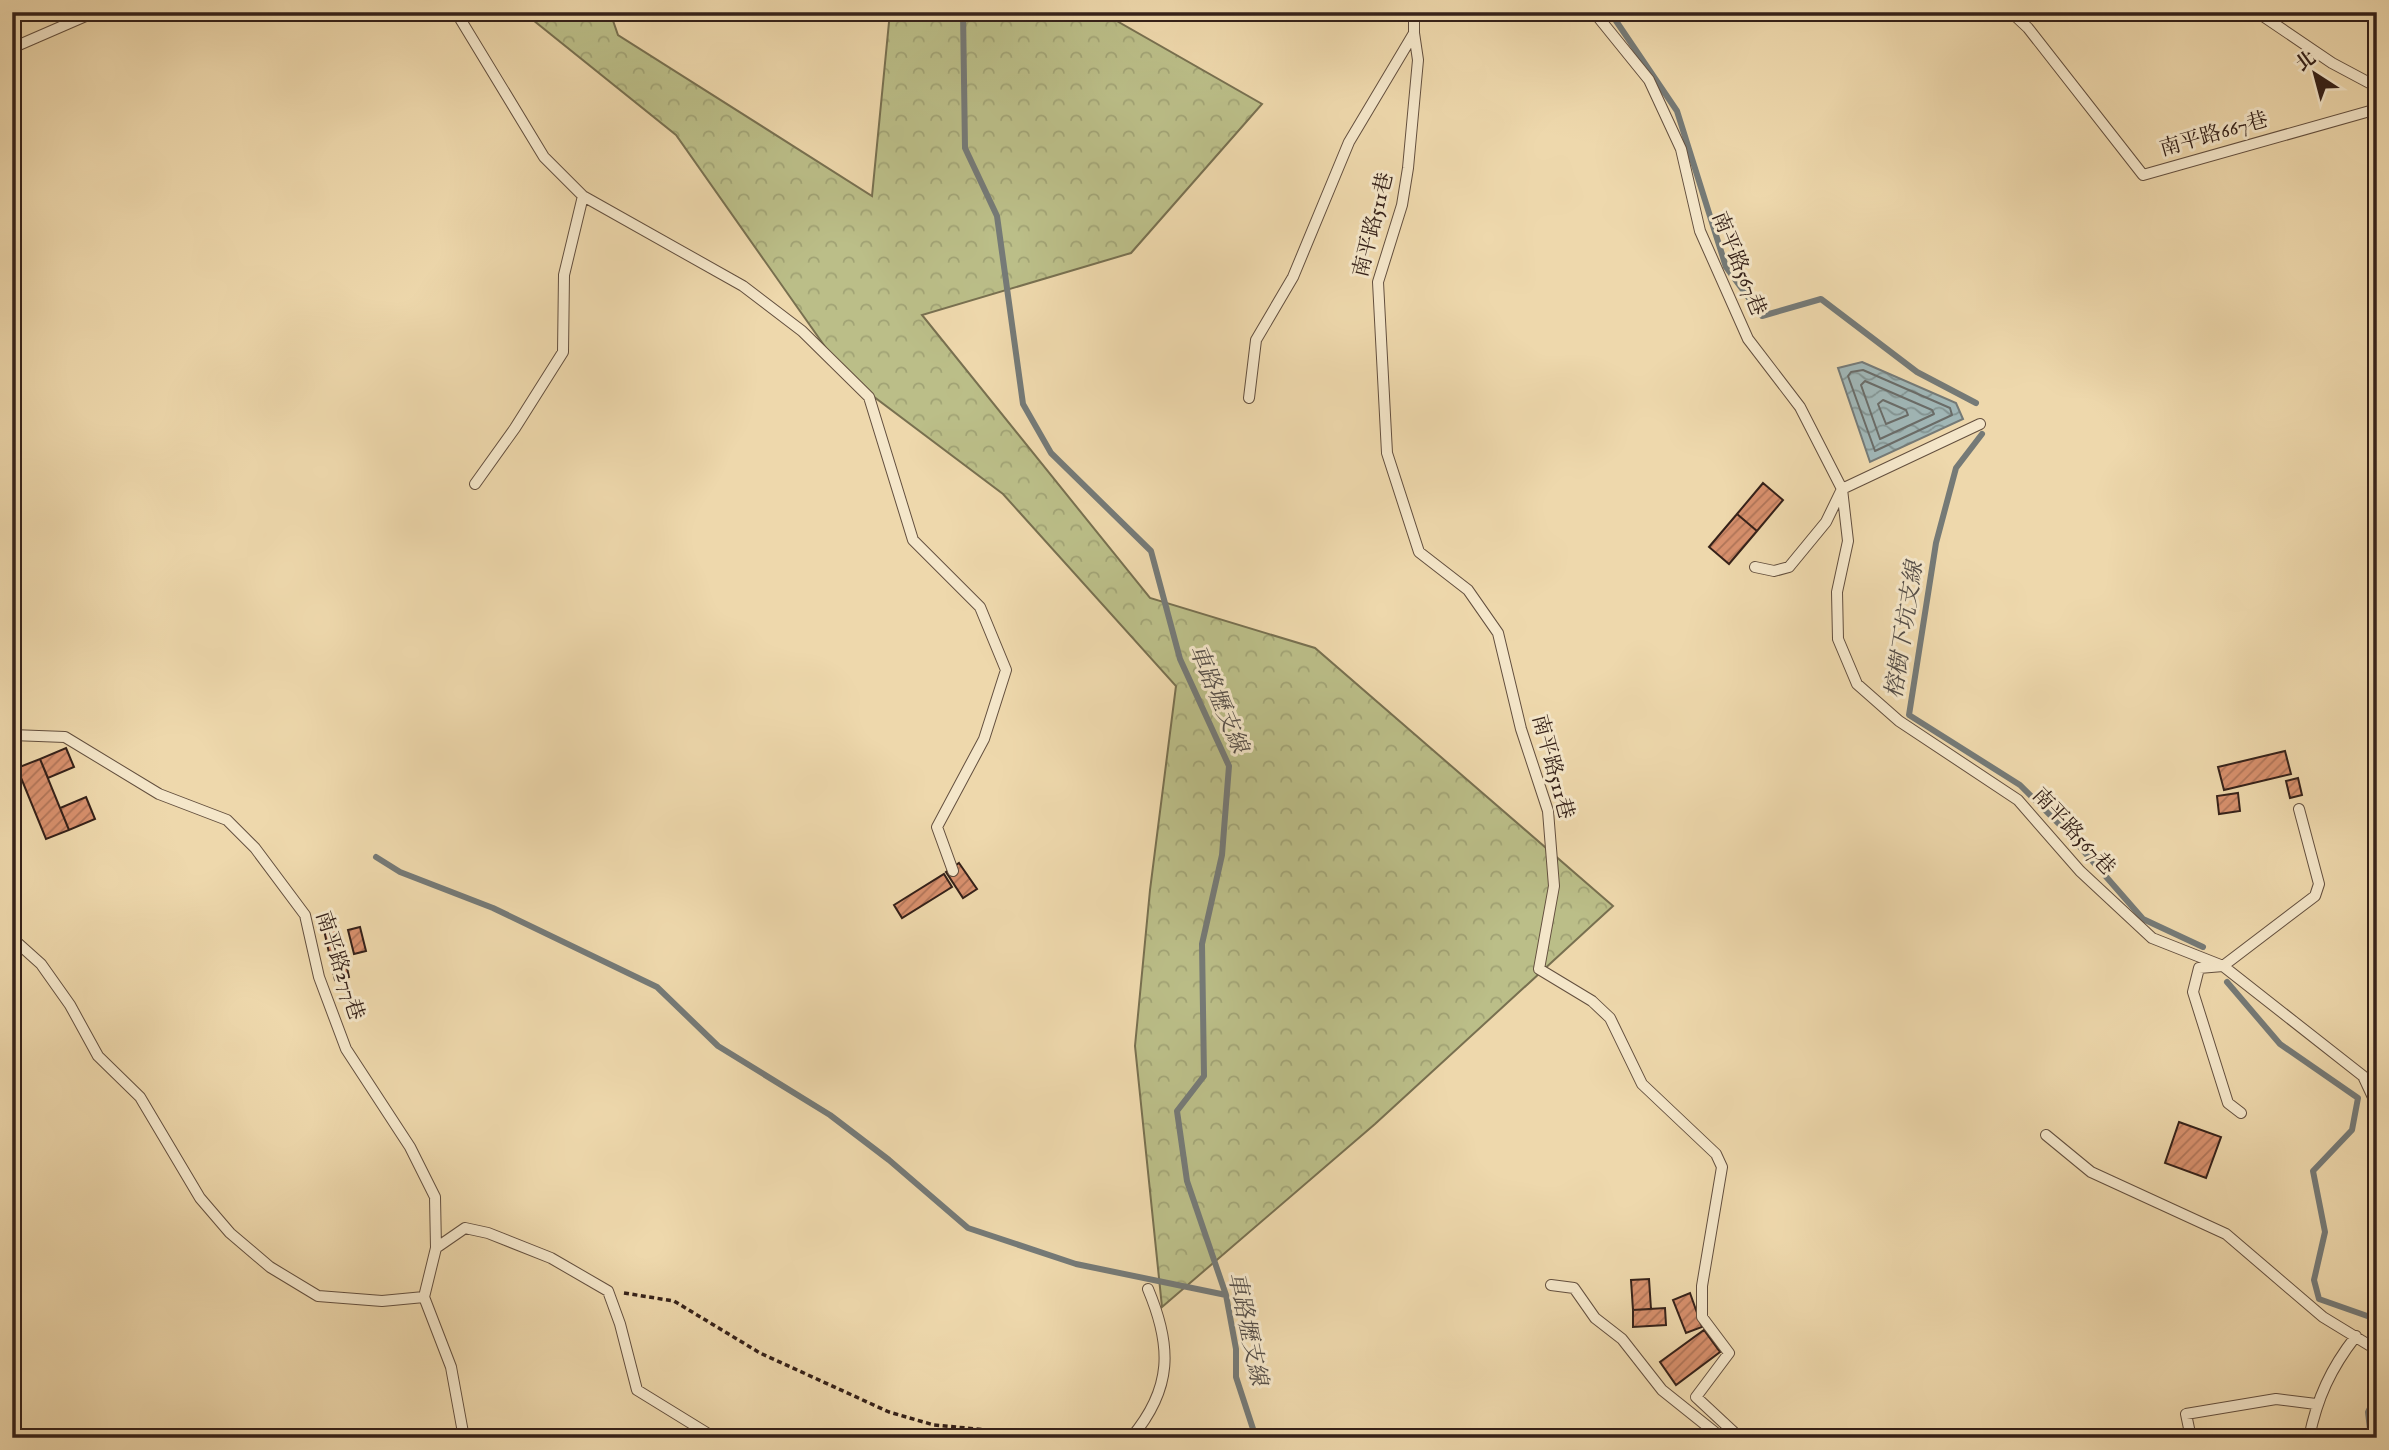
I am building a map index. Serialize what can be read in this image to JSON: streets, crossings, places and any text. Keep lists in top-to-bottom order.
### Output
{
  "streets": {
    "lane": [
      "南平路667巷",
      "南平路511巷",
      "南平路567巷",
      "南平路277巷"
    ]
  },
  "water": ["榕樹下坑支線", "車路壢支線"],
  "north": "top left"
}
